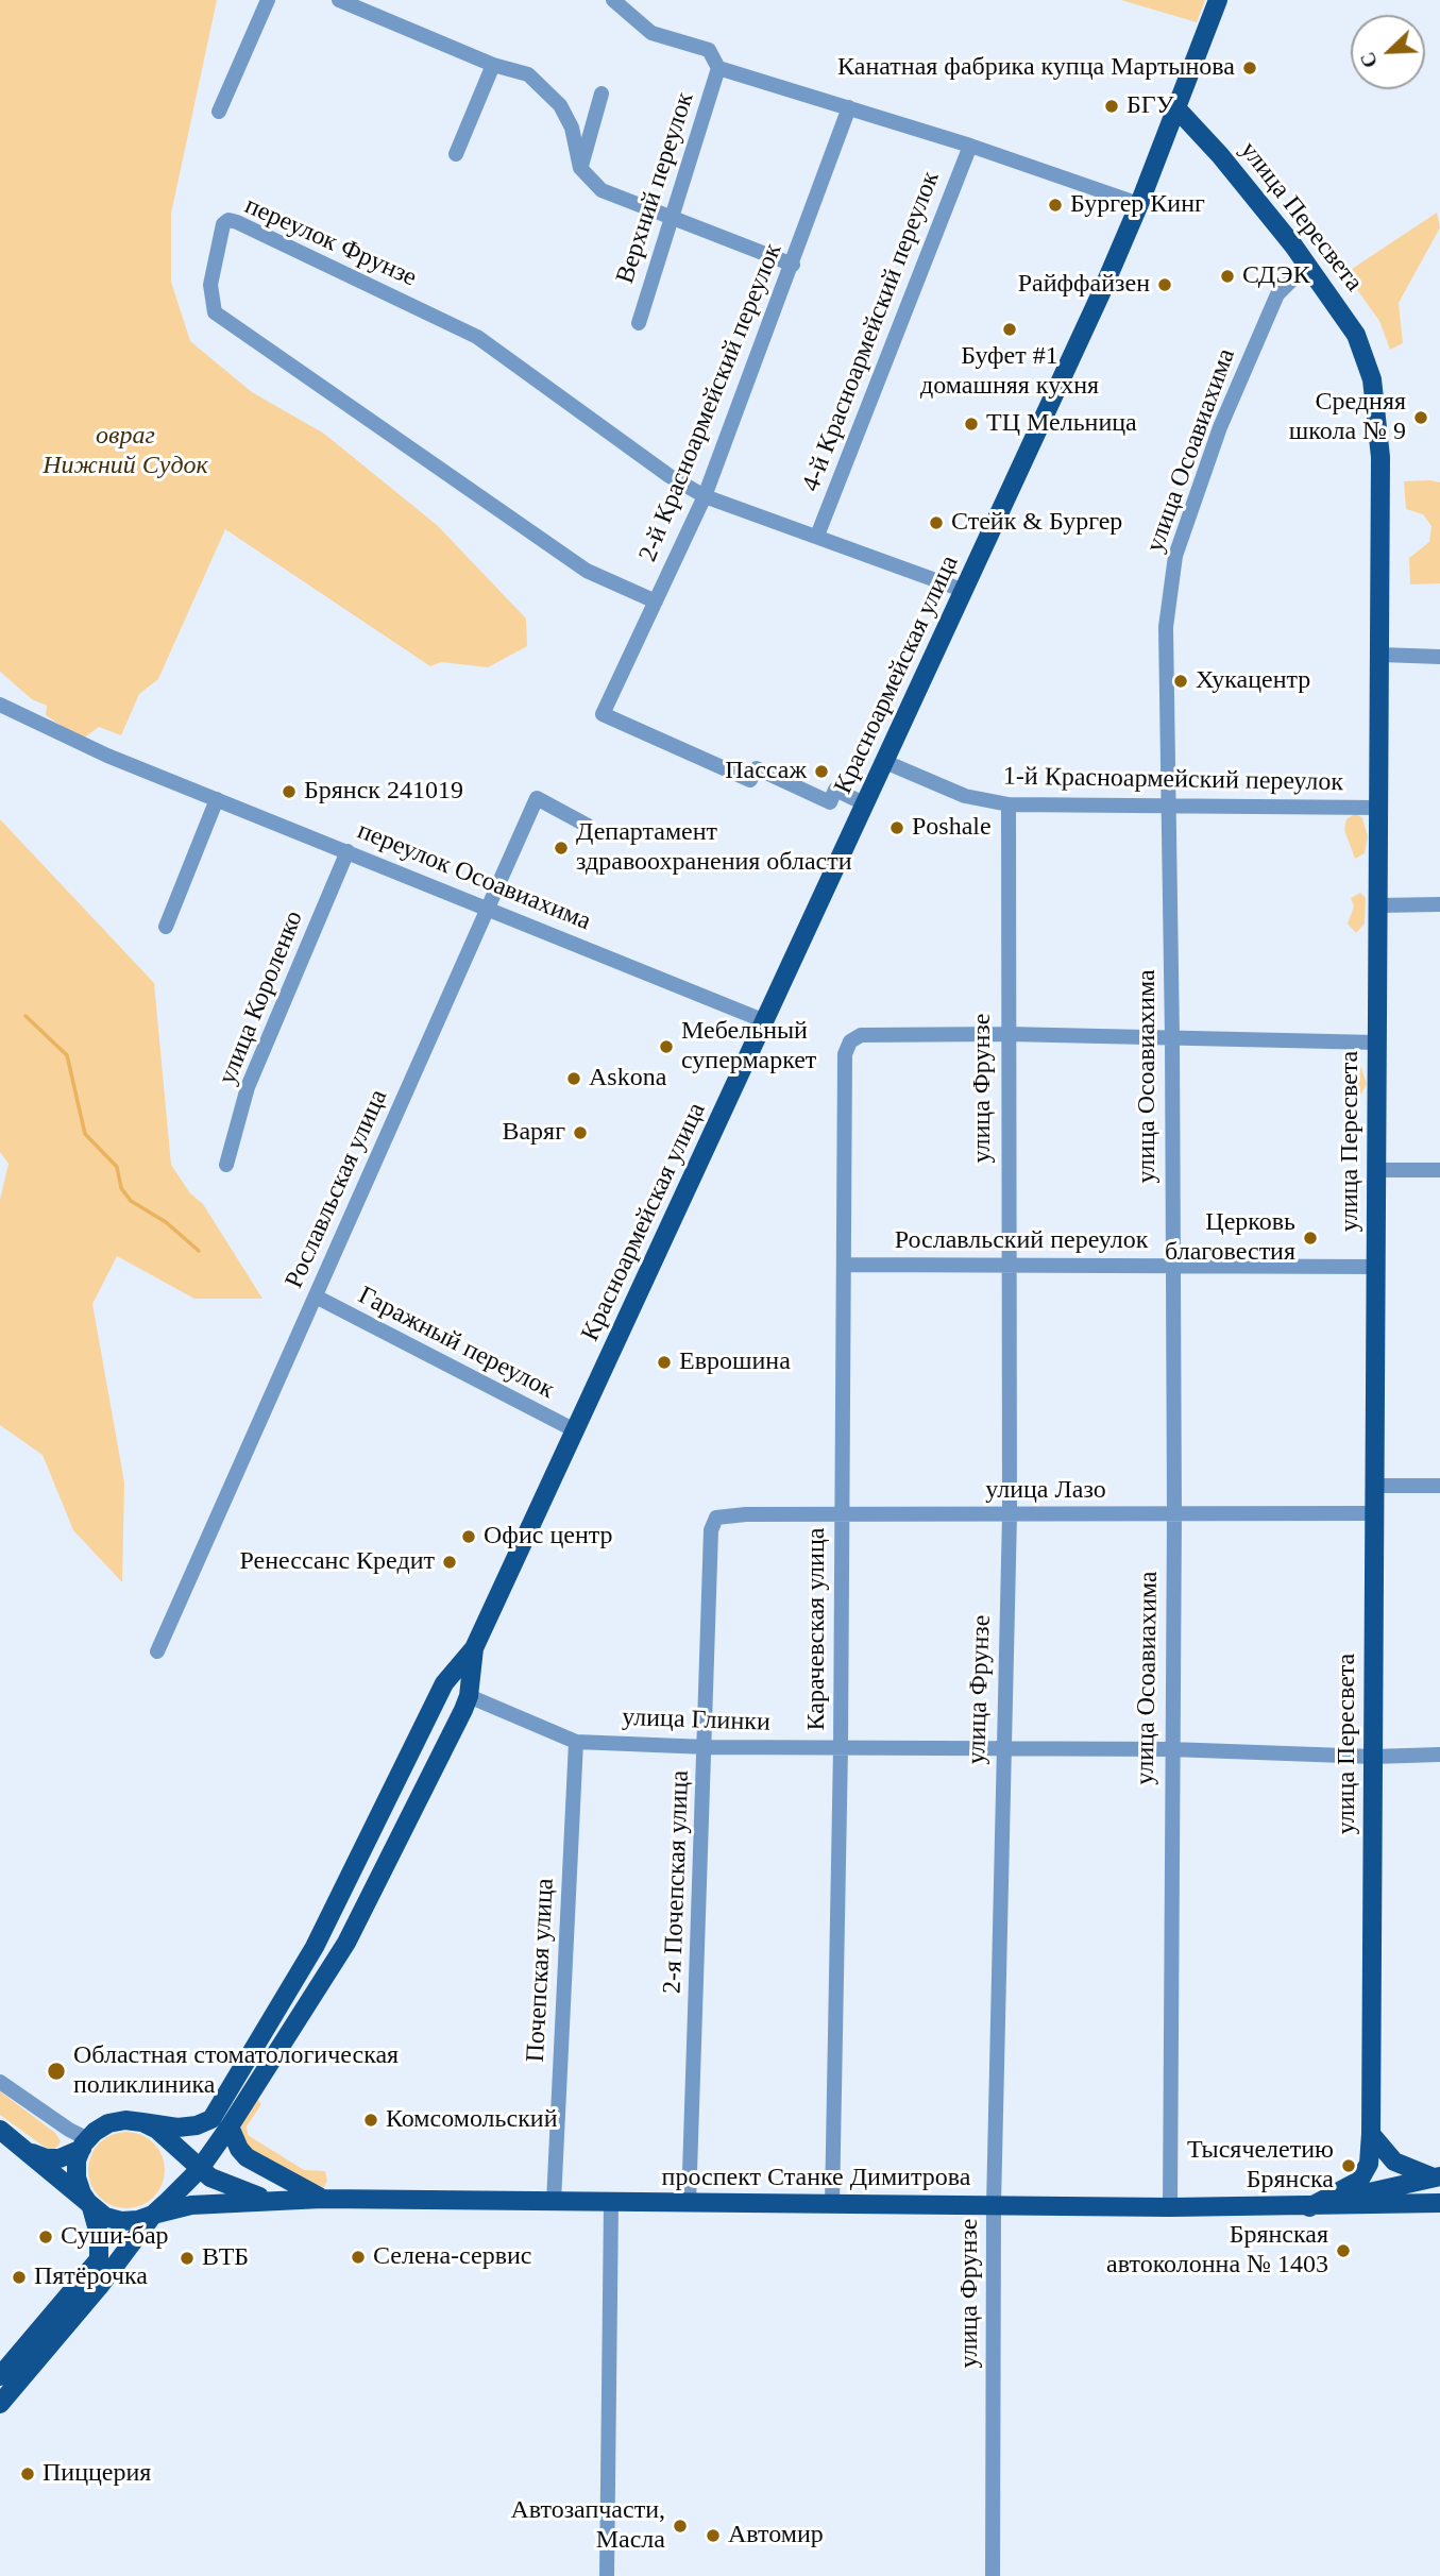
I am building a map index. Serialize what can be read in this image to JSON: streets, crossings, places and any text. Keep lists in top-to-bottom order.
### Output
{
  "streets": {
    "main road": ["улица Пересвета", "Красноармейская улица", "проспект Станке Димитрова"],
    "street": [
      "Верхний переулок",
      "переулок Фрунзе",
      "4-й Красноармейский переулок",
      "2-й Красноармейский переулок",
      "улица Осоавиахима",
      "1-й Красноармейский переулок",
      "переулок Осоавиахима",
      "улица Короленко",
      "улица Фрунзе",
      "Рославльская улица",
      "Рославльский переулок",
      "Гаражный переулок",
      "улица Лазо",
      "Карачевская улица",
      "улица Глинки",
      "2-я Почепская улица",
      "Почепская улица"
    ]
  },
  "crossings": [
    ["улица Пересвета", "улица Осоавиахима"],
    ["улица Пересвета", "Красноармейская улица"],
    ["улица Пересвета", "1-й Красноармейский переулок"],
    ["улица Пересвета", "Рославльский переулок"],
    ["улица Пересвета", "улица Лазо"],
    ["улица Пересвета", "улица Глинки"],
    ["улица Пересвета", "проспект Станке Димитрова"],
    ["переулок Фрунзе", "4-й Красноармейский переулок"],
    ["переулок Фрунзе", "2-й Красноармейский переулок"],
    ["переулок Фрунзе", "Красноармейская улица"],
    ["2-й Красноармейский переулок", "Красноармейская улица"],
    ["улица Осоавиахима", "1-й Красноармейский переулок"],
    ["улица Осоавиахима", "Рославльский переулок"],
    ["улица Осоавиахима", "улица Лазо"],
    ["улица Осоавиахима", "улица Глинки"],
    ["улица Осоавиахима", "проспект Станке Димитрова"],
    ["Красноармейская улица", "1-й Красноармейский переулок"],
    ["Красноармейская улица", "переулок Осоавиахима"],
    ["Красноармейская улица", "Гаражный переулок"],
    ["1-й Красноармейский переулок", "улица Фрунзе"],
    ["переулок Осоавиахима", "улица Короленко"],
    ["переулок Осоавиахима", "Рославльская улица"],
    ["улица Фрунзе", "Рославльский переулок"],
    ["улица Фрунзе", "улица Лазо"],
    ["улица Фрунзе", "Карачевская улица"],
    ["улица Фрунзе", "улица Глинки"],
    ["улица Фрунзе", "проспект Станке Димитрова"],
    ["Рославльская улица", "Гаражный переулок"],
    ["Рославльский переулок", "Карачевская улица"],
    ["улица Лазо", "Карачевская улица"],
    ["улица Лазо", "2-я Почепская улица"],
    ["Карачевская улица", "улица Глинки"],
    ["Карачевская улица", "проспект Станке Димитрова"],
    ["улица Глинки", "2-я Почепская улица"],
    ["улица Глинки", "Почепская улица"],
    ["2-я Почепская улица", "проспект Станке Димитрова"],
    ["Почепская улица", "проспект Станке Димитрова"]
  ],
  "parks": ["овраг Нижний Судок"],
  "places": [
    "Канатная фабрика купца Мартынова",
    "БГУ",
    "Бургер Кинг",
    "СДЭК",
    "Райффайзен",
    "Буфет #1 домашняя кухня",
    "Средняя школа № 9",
    "ТЦ Мельница",
    "Стейк & Бургер",
    "Хукацентр",
    "Пассаж",
    "Брянск 241019",
    "Poshale",
    "Департамент здравоохранения области",
    "Мебельный супермаркет",
    "Askona",
    "Варяг",
    "Церковь благовестия",
    "Еврошина",
    "Офис центр",
    "Ренессанс Кредит",
    "Областная стоматологическая поликлиника",
    "Комсомольский",
    "Тысячелетию Брянска",
    "Суши-бар",
    "Брянская автоколонна № 1403",
    "Селена-сервис",
    "ВТБ",
    "Пятёрочка",
    "Пиццерия",
    "Автозапчасти, Масла",
    "Автомир"
  ],
  "north": "bottom left"
}
